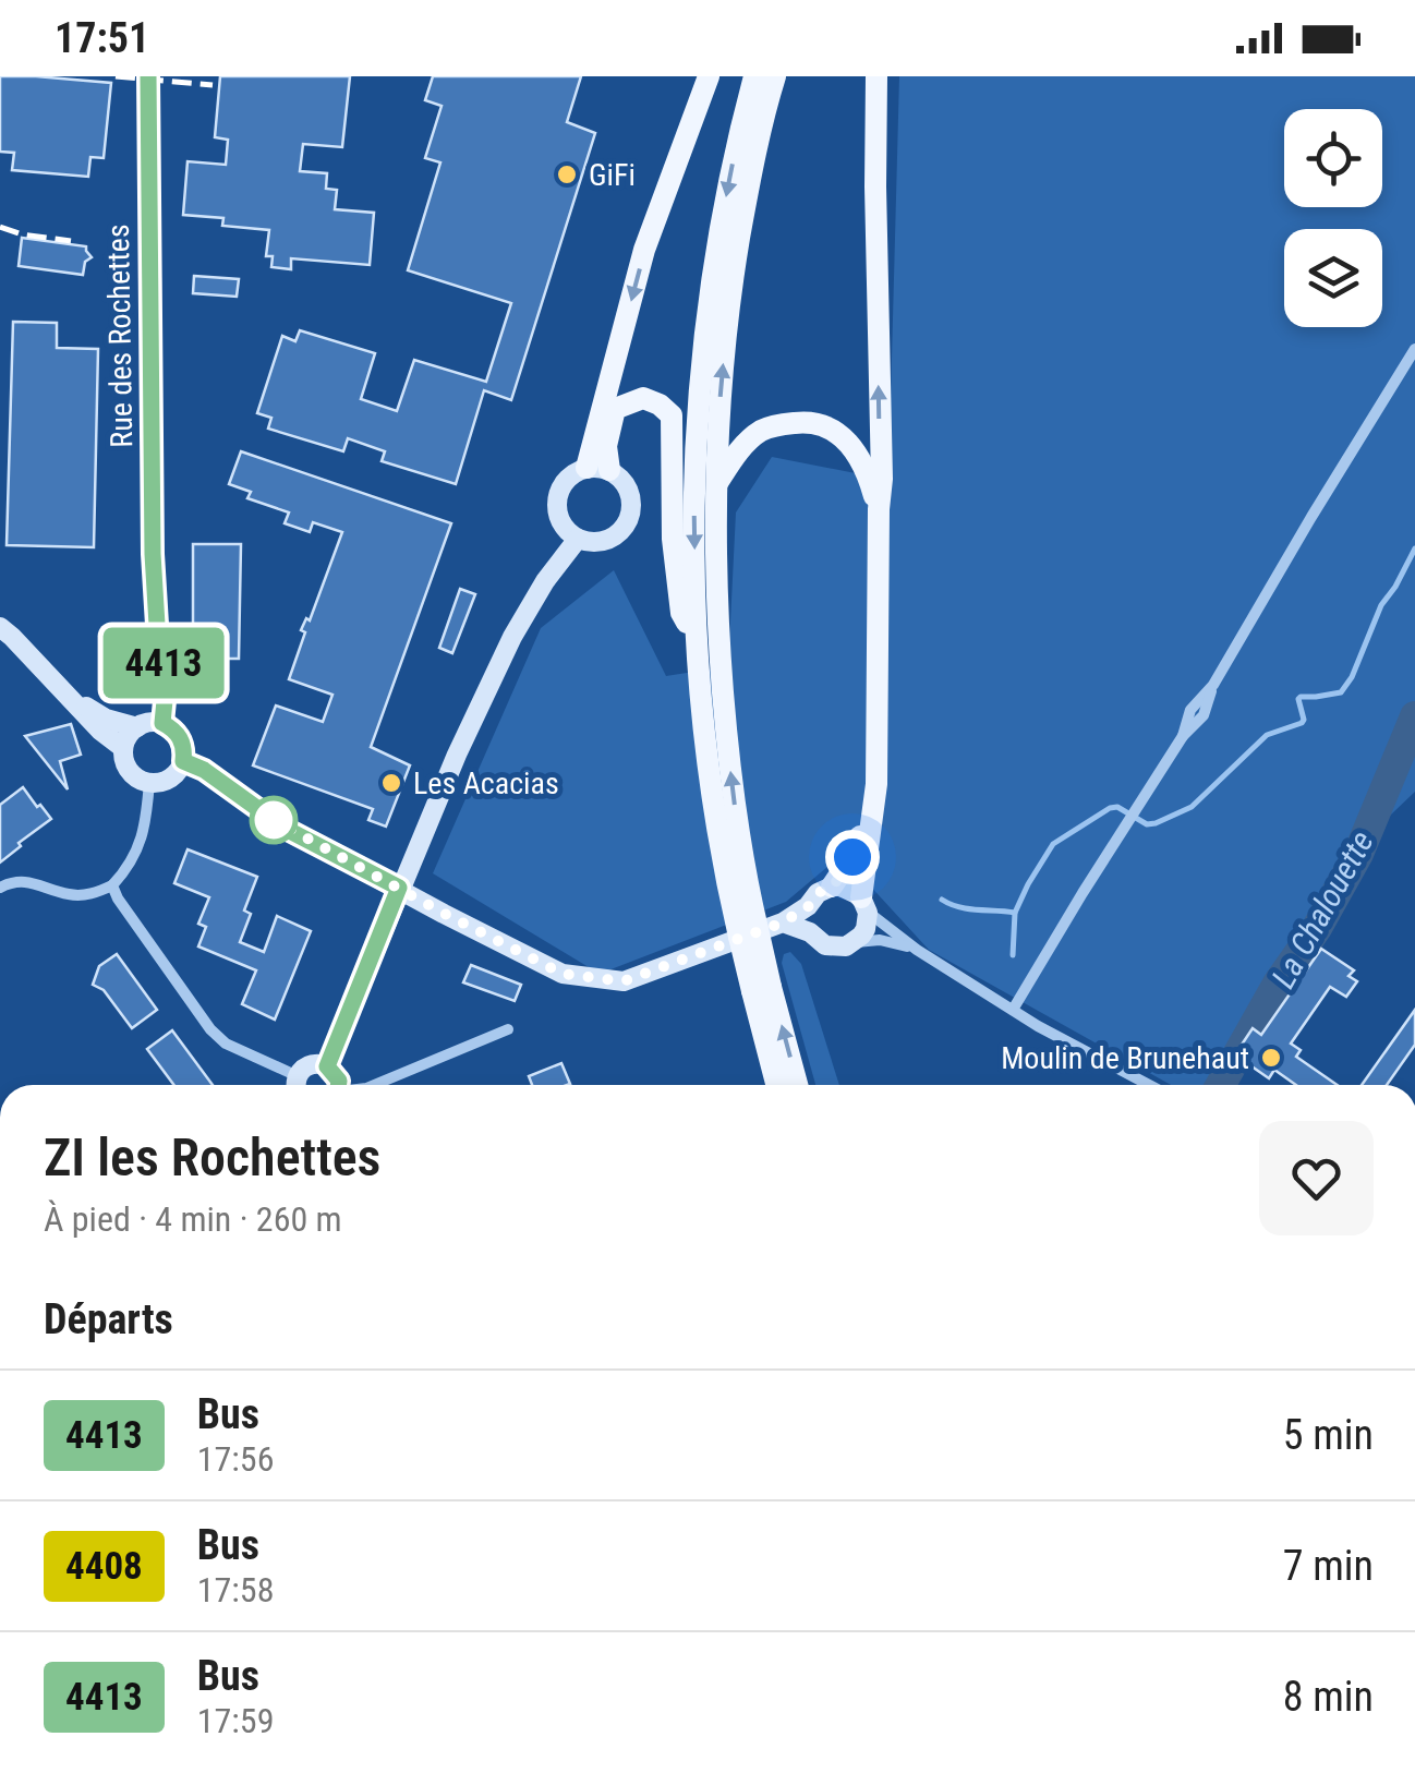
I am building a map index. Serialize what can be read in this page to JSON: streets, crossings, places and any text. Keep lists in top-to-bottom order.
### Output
{
  "streets": {
    "main road": ["Rue des Rochettes"]
  },
  "water": ["La Chalouette"],
  "places": ["GiFi", "Les Acacias", "Moulin de Brunehaut"],
  "lines": ["bus line 4413"],
  "page": {
    "status": "17:51",
    "on_map": "4413",
    "heading": [
      ["ZI les Rochettes", "À pied · 4 min · 260 m"],
      "Départs"
    ],
    "list": [
      {
        "mark": "4413",
        "name": "Bus",
        "note": "17:56",
        "value": "5 min"
      },
      {
        "mark": "4408",
        "name": "Bus",
        "note": "17:58",
        "value": "7 min"
      },
      {
        "mark": "4413",
        "name": "Bus",
        "note": "17:59",
        "value": "8 min"
      }
    ]
  }
}
